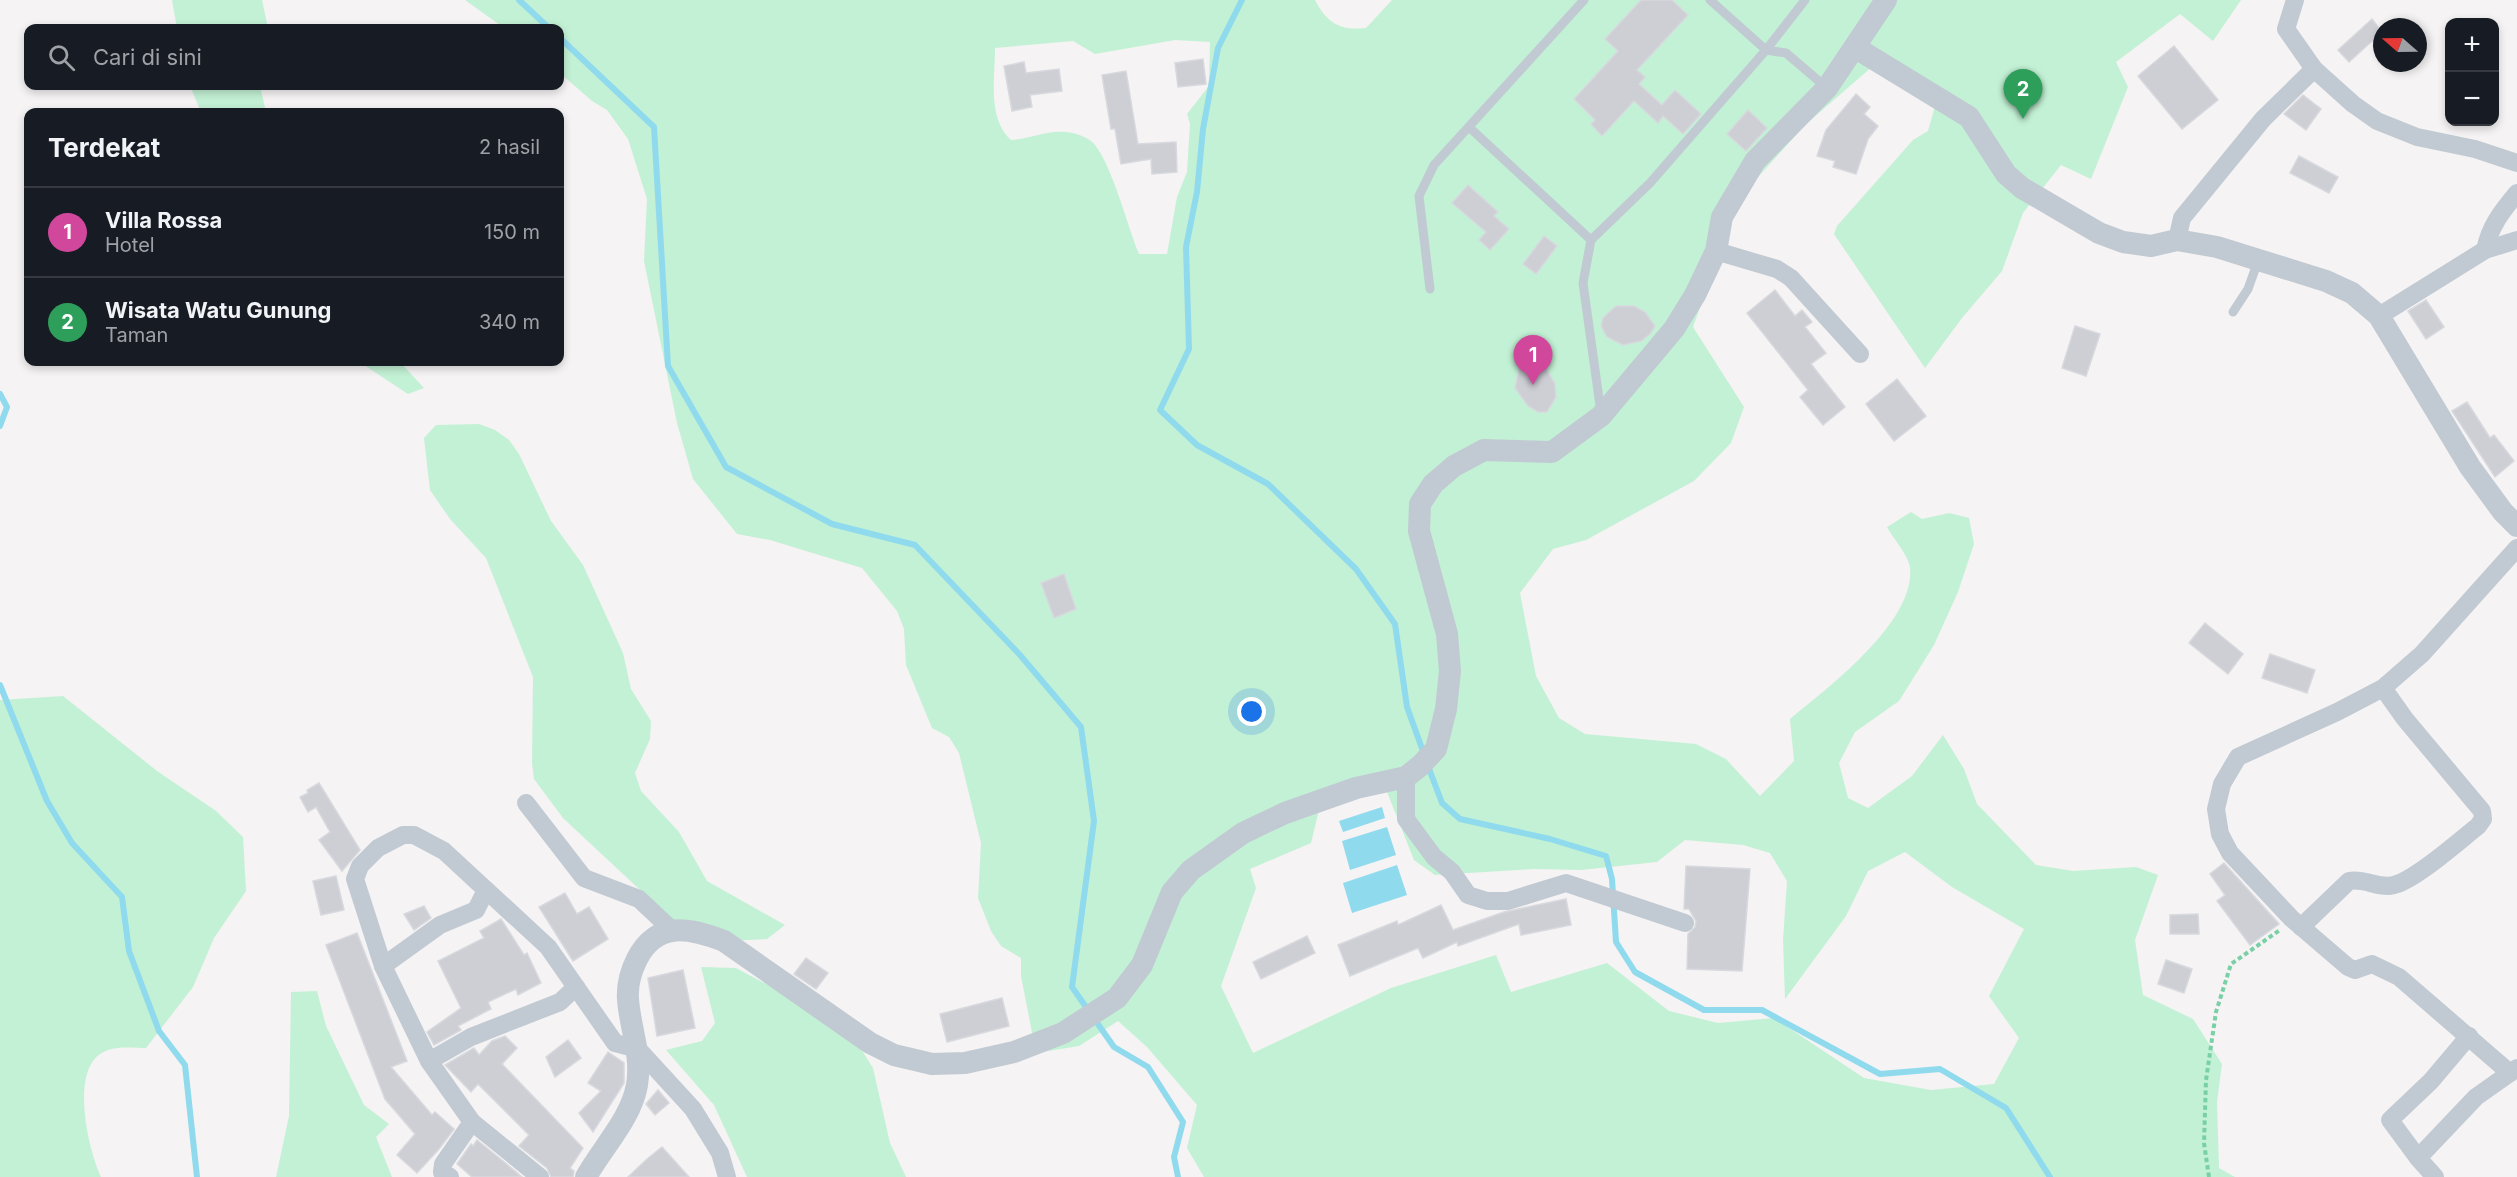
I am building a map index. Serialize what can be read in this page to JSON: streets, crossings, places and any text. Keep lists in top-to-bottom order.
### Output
{
  "north": "left",
  "page": {
    "map_buttons": ["+", "−"],
    "search": "Cari di sini",
    "pins": ["2", "1"],
    "heading": ["Terdekat", "2 hasil"],
    "list": [
      {
        "mark": "1",
        "name": "Villa Rossa",
        "note": "Hotel",
        "value": "150 m"
      },
      {
        "mark": "2",
        "name": "Wisata Watu Gunung",
        "note": "Taman",
        "value": "340 m"
      }
    ]
  }
}
